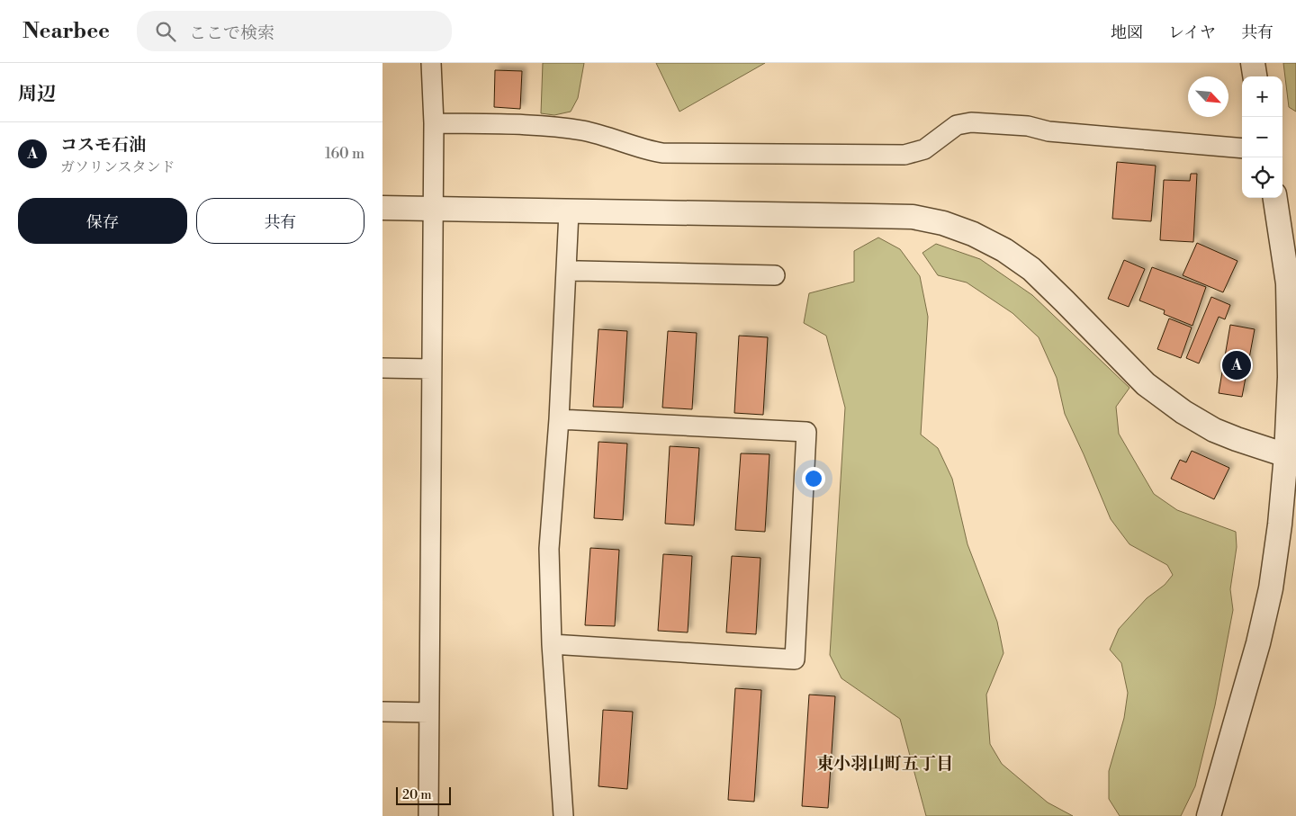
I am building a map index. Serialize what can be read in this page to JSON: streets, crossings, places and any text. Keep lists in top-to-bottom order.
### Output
{
  "districts": ["東小羽山町五丁目"],
  "scale_bar": "20 m",
  "north": "bottom right",
  "page": {
    "header": "Nearbee",
    "search": "ここで検索",
    "nav": ["地図", "レイヤ", "共有"],
    "heading": "周辺",
    "map_buttons": ["+", "−"],
    "list": [
      {
        "mark": "A",
        "name": "コスモ石油",
        "note": "ガソリンスタンド",
        "value": "160 m"
      }
    ],
    "buttons": ["保存", "共有"],
    "pins": "A",
    "scale": "20 m"
  }
}
